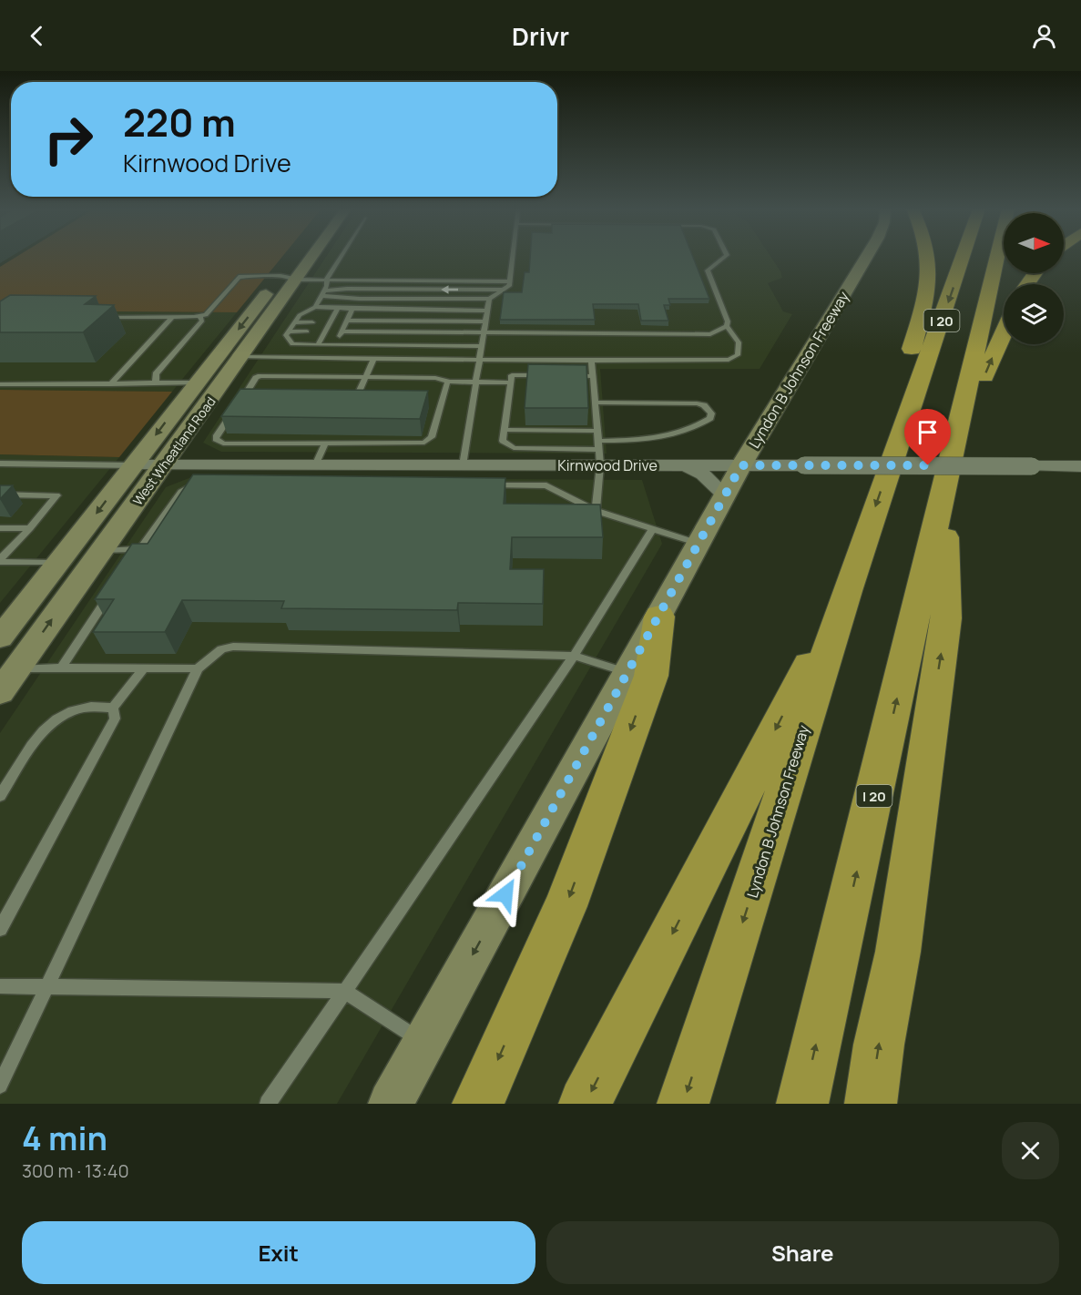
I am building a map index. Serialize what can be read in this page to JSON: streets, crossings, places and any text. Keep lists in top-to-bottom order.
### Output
{
  "streets": {
    "highway": ["I 20", "Lyndon B Johnson Freeway"],
    "main road": ["West Wheatland Road"],
    "street": ["Kirnwood Drive"]
  },
  "crossings": [
    ["Lyndon B Johnson Freeway", "Kirnwood Drive"],
    ["West Wheatland Road", "Kirnwood Drive"]
  ],
  "north": "right",
  "page": {
    "header": "Drivr",
    "turn": ["220 m", "Kirnwood Drive"],
    "heading": ["4 min", "300 m · 13:40"],
    "buttons": ["Exit", "Share"]
  }
}
